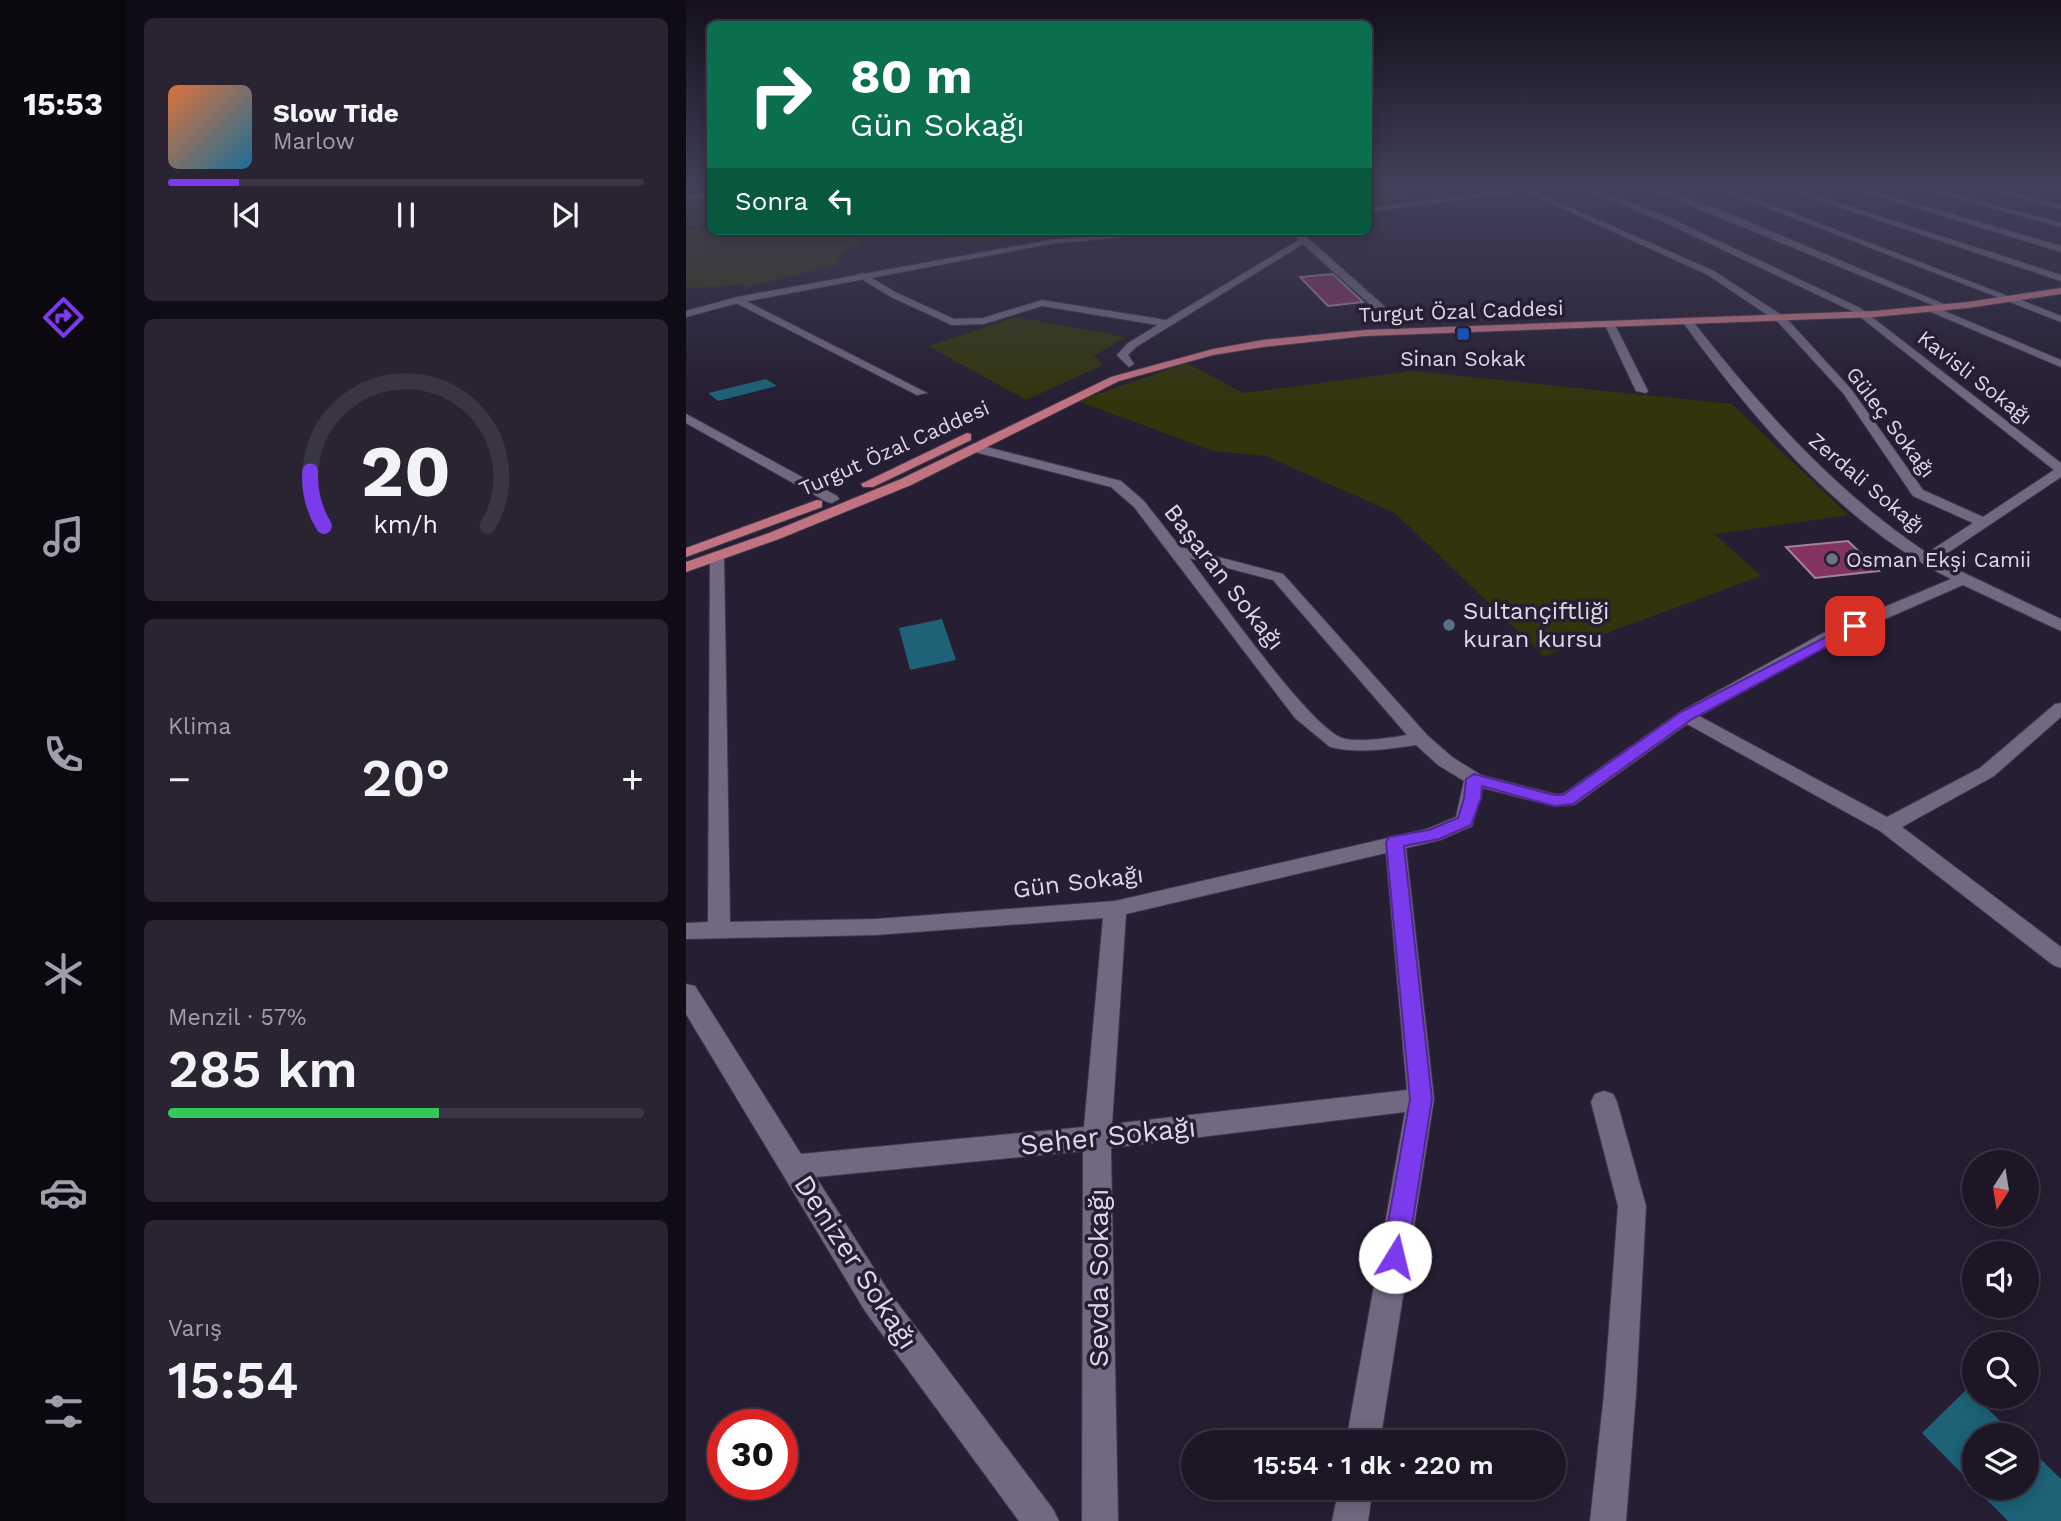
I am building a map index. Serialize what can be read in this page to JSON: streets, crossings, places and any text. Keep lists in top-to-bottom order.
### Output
{
  "streets": {
    "main road": ["Turgut Özal Caddesi"],
    "street": [
      "Kavisli Sokağı",
      "Güleç Sokağı",
      "Zerdali Sokağı",
      "Başaran Sokağı",
      "Gün Sokağı",
      "Seher Sokağı",
      "Denizer Sokağı",
      "Sevda Sokağı"
    ]
  },
  "crossings": [
    ["Turgut Özal Caddesi", "Zerdali Sokağı"],
    ["Turgut Özal Caddesi", "Başaran Sokağı"],
    ["Gün Sokağı", "Sevda Sokağı"],
    ["Seher Sokağı", "Denizer Sokağı"],
    ["Seher Sokağı", "Sevda Sokağı"]
  ],
  "places": {
    "transit": ["Sinan Sokak"],
    "other": ["Osman Ekşi Camii", "Sultançiftliği kuran kursu"]
  },
  "north": "bottom",
  "page": {
    "tabs": "15:53",
    "turn": ["80 m", "Gün Sokağı"],
    "song": ["Slow Tide", "Marlow"],
    "then": "Sonra",
    "tile": [
      "Klima",
      ["Menzil · 57%", "285 km"],
      ["Varış", "15:54"]
    ],
    "heat": ["−", "20°", "+"],
    "limit": "30",
    "trip": "15:54 · 1 dk · 220 m",
    "gauge": ["20", "km/h"]
  }
}
